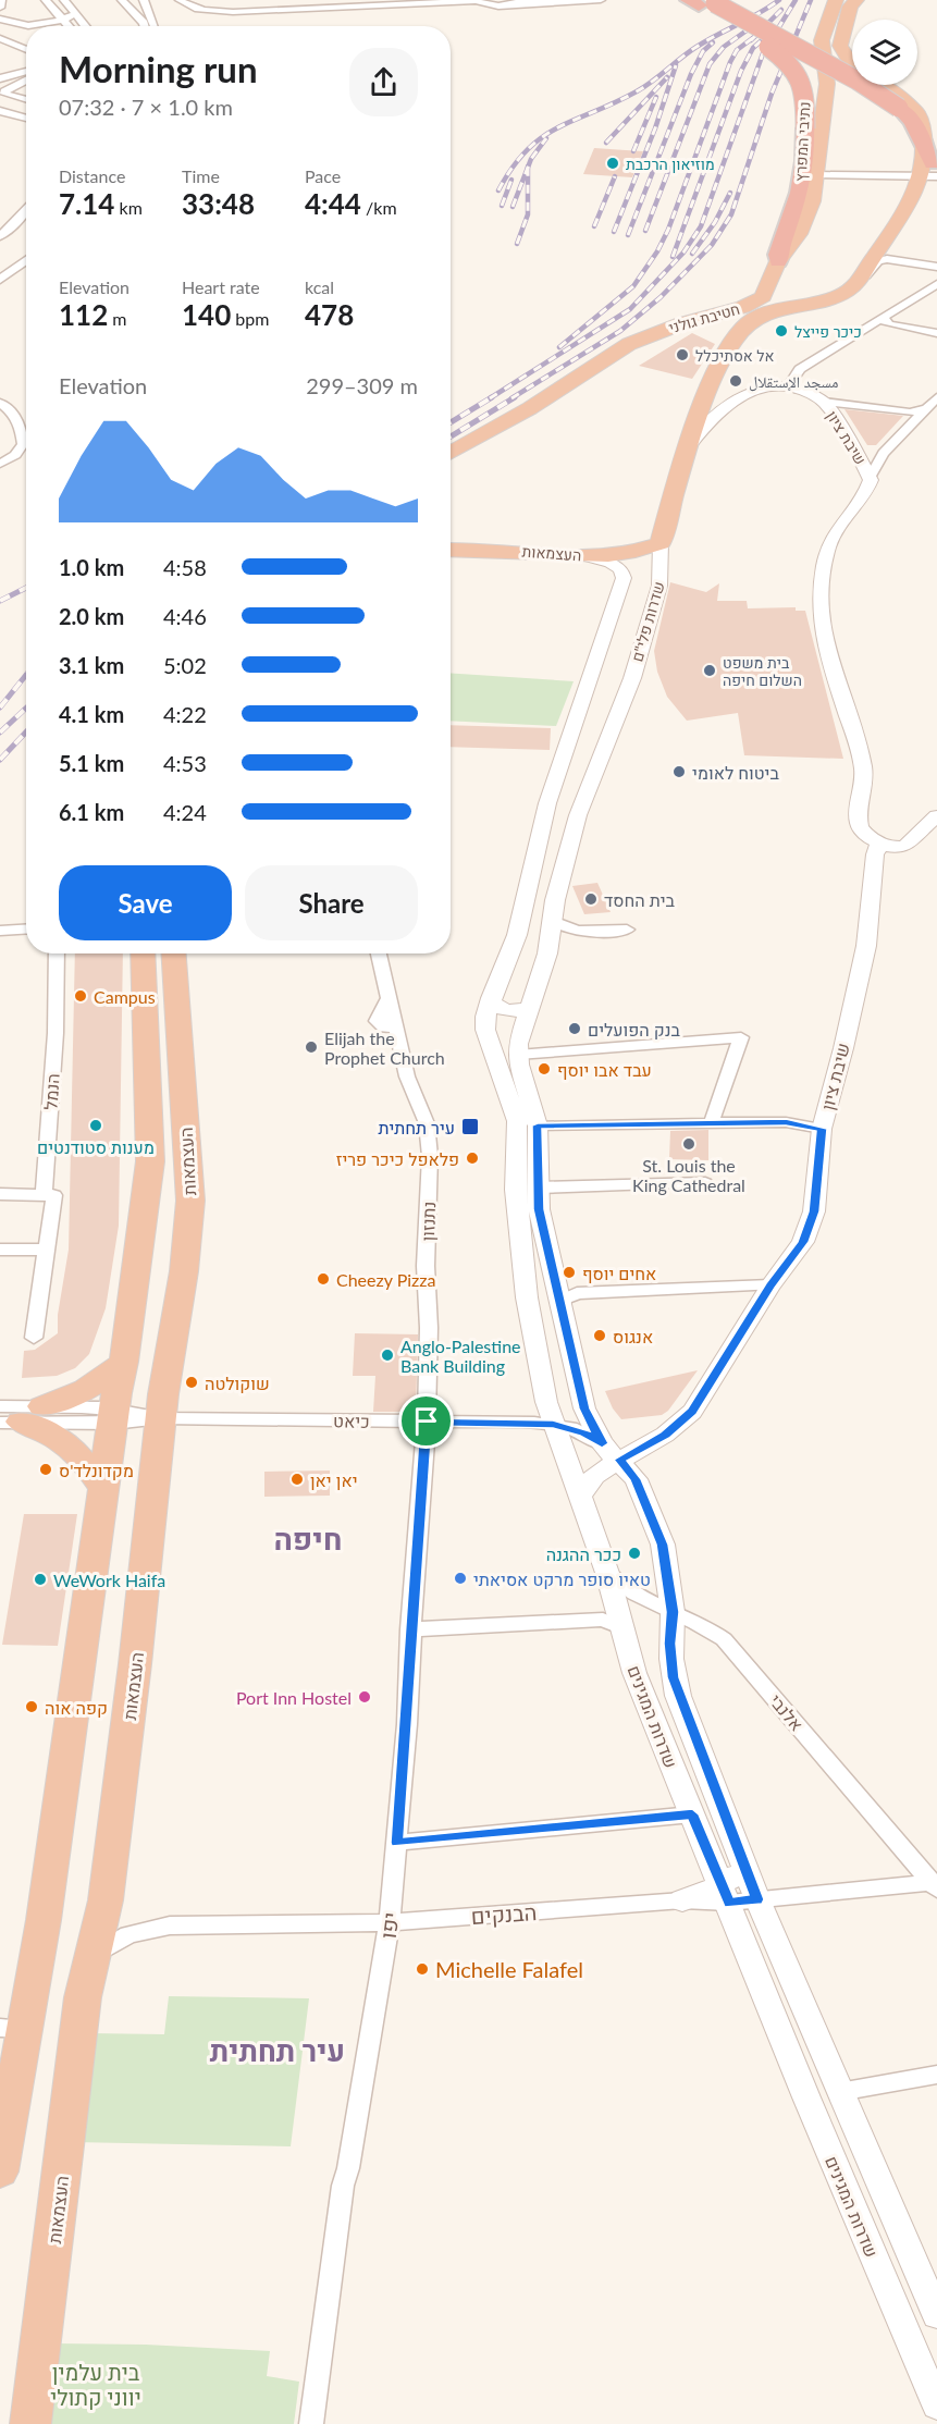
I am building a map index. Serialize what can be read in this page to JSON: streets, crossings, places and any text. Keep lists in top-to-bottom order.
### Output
{
  "streets": {
    "highway": [
      "נתיבי המפרץ",
      "חטיבת גולני",
      "העצמאות",
      "שדרות פלי\"ם"
    ],
    "street": [
      "שיבת ציון",
      "הנמל",
      "נתנזון",
      "כיאט",
      "אלנבי",
      "שדרות המגינים",
      "הבנקים",
      "יפו"
    ]
  },
  "crossings": [
    ["נתיבי המפרץ", "חטיבת גולני"],
    ["שיבת ציון", "שדרות פלי\"ם"],
    ["שיבת ציון", "כיאט"],
    ["שיבת ציון", "שדרות המגינים"],
    ["העצמאות", "שדרות פלי\"ם"],
    ["העצמאות", "כיאט"],
    ["העצמאות", "הבנקים"],
    ["שדרות פלי\"ם", "שדרות המגינים"],
    ["נתנזון", "כיאט"],
    ["נתנזון", "יפו"],
    ["כיאט", "שדרות המגינים"],
    ["כיאט", "יפו"],
    ["אלנבי", "שדרות המגינים"],
    ["הבנקים", "יפו"]
  ],
  "districts": ["חיפה", "עיר תחתית"],
  "parks": ["בית עלמין יווני קתולי"],
  "places": {
    "other": [
      "מוזיאון הרכבת",
      "כיכר פייצל",
      "אל אסתיכלל",
      "مسجد الإستقلال",
      "בית משפט השלום חיפה",
      "ביטוח לאומי",
      "בית החסד",
      "Campus",
      "בנק הפועלים",
      "Elijah the Prophet Church",
      "עבד אבו יוסף",
      "מענות סטודנטים",
      "St. Louis the King Cathedral",
      "פלאפל כיכר פריז",
      "אחים יוסף",
      "Cheezy Pizza",
      "אנגוס",
      "Anglo-Palestine Bank Building",
      "שוקולטה",
      "מקדונלד'ס",
      "יאן יאן",
      "ככר ההגנה",
      "טאיו סופר מרקט אסיאתי",
      "WeWork Haifa",
      "Port Inn Hostel",
      "קפה אוה",
      "Michelle Falafel"
    ],
    "transit": ["עיר תחתית"]
  },
  "page": {
    "heading": ["Morning run", "07:32 · 7 × 1.0 km"],
    "stats": [
      ["Distance", "7.14 km"],
      ["Time", "33:48"],
      ["Pace", "4:44 /km"],
      ["Elevation", "112 m"],
      ["Heart rate", "140 bpm"],
      ["kcal", "478"]
    ],
    "chart": ["Elevation", "299–309 m"],
    "list": [
      {
        "name": "1.0 km",
        "note": "4:58"
      },
      {
        "name": "2.0 km",
        "note": "4:46"
      },
      {
        "name": "3.1 km",
        "note": "5:02"
      },
      {
        "name": "4.1 km",
        "note": "4:22"
      },
      {
        "name": "5.1 km",
        "note": "4:53"
      },
      {
        "name": "6.1 km",
        "note": "4:24"
      }
    ],
    "buttons": ["Save", "Share"]
  }
}
